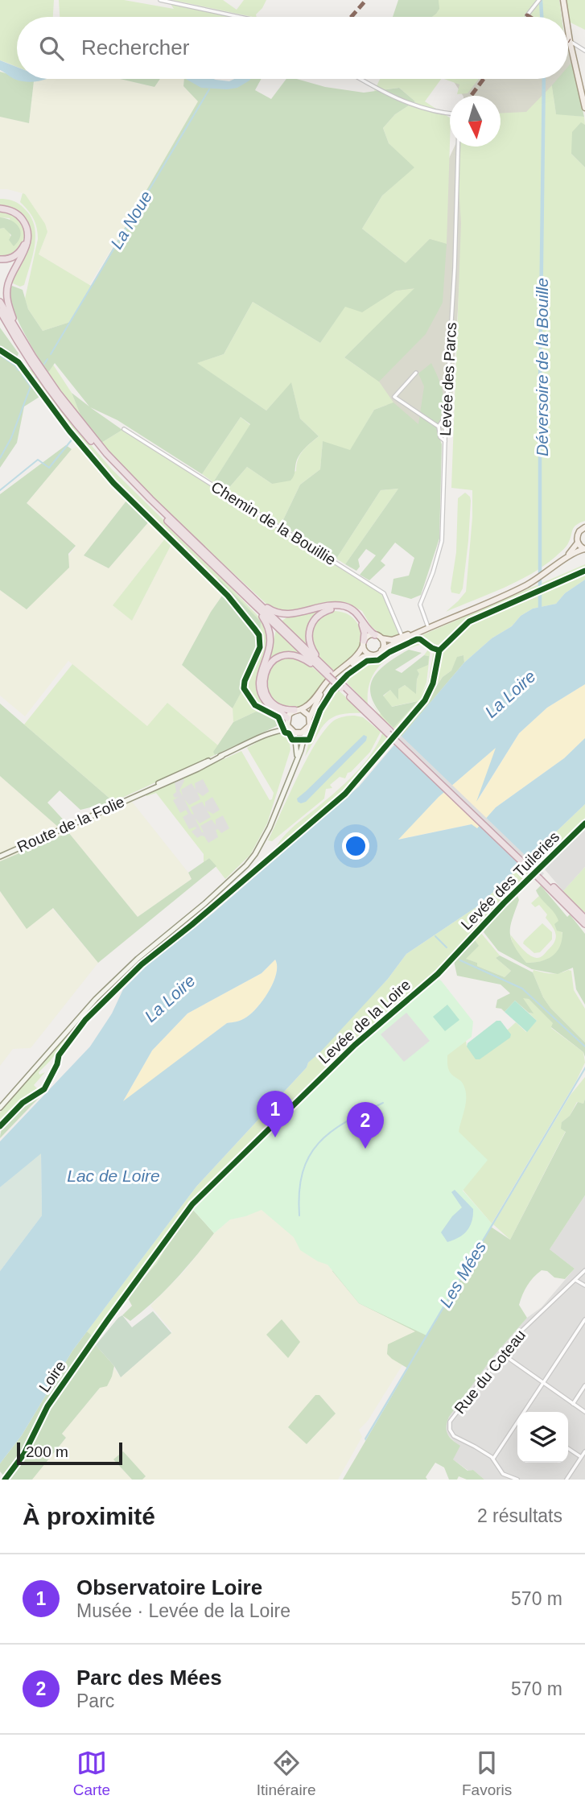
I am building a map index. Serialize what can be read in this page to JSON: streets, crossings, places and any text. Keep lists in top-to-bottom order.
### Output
{
  "streets": {
    "main road": ["Route de la Folie"],
    "street": [
      "Levée des Parcs",
      "Chemin de la Bouillie",
      "Levée des Tuileries",
      "Levée de la Loire",
      "Rue du Coteau",
      "Loire"
    ]
  },
  "crossings": [
    ["Levée des Tuileries", "Levée de la Loire"]
  ],
  "water": [
    "La Noue",
    "Déversoire de la Bouille",
    "La Loire",
    "Lac de Loire",
    "Les Mées"
  ],
  "scale_bar": "200 m",
  "north": "bottom",
  "page": {
    "search": "Rechercher",
    "pins": ["1", "2"],
    "scale": "200 m",
    "heading": ["À proximité", "2 résultats"],
    "list": [
      {
        "mark": "1",
        "name": "Observatoire Loire",
        "note": "Musée · Levée de la Loire",
        "value": "570 m"
      },
      {
        "mark": "2",
        "name": "Parc des Mées",
        "note": "Parc",
        "value": "570 m"
      }
    ],
    "nav": ["Carte", "Itinéraire", "Favoris"]
  }
}
